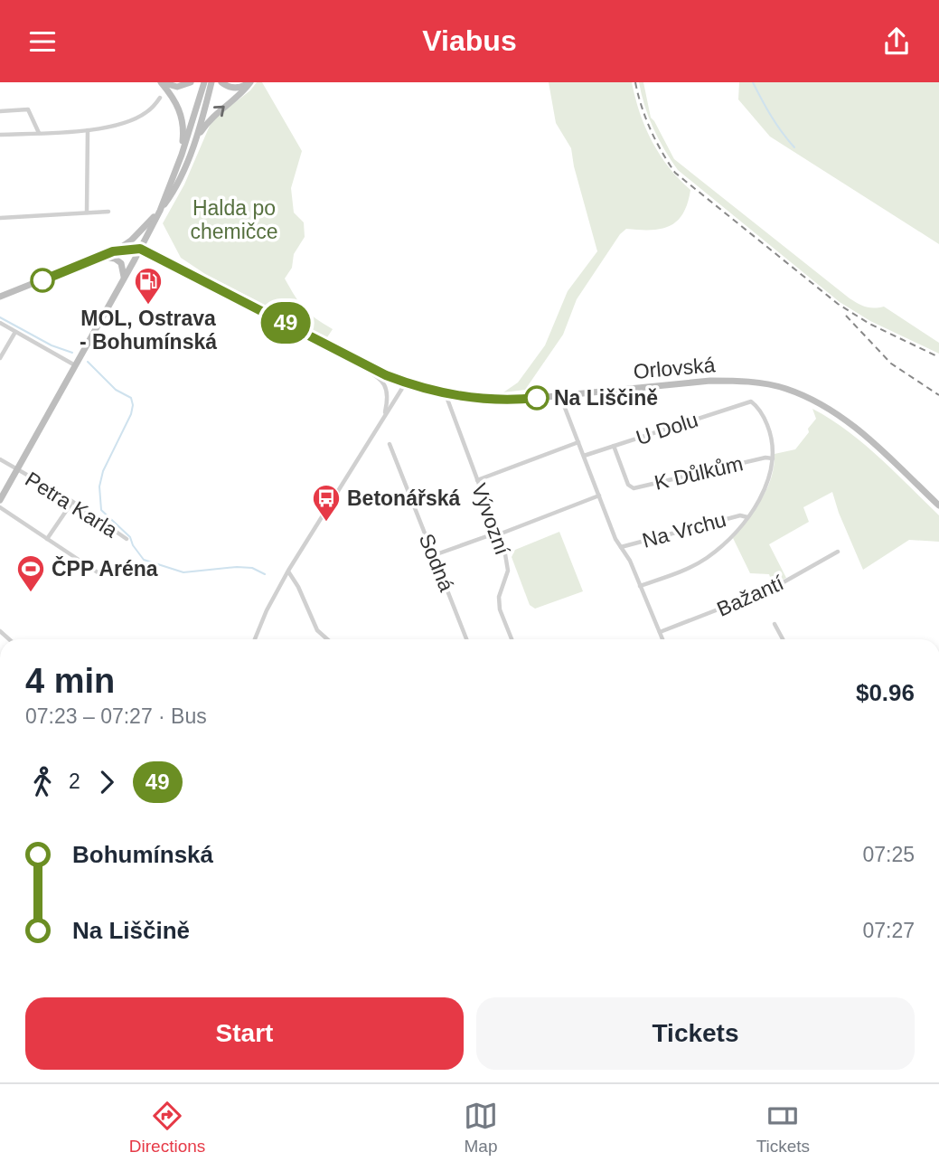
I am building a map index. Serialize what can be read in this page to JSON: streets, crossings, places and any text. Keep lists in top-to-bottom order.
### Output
{
  "streets": {
    "main road": ["Orlovská"],
    "street": [
      "U Dolu",
      "K Důlkům",
      "Petra Karla",
      "Vývozní",
      "Na Vrchu",
      "Sodná",
      "Bažantí"
    ]
  },
  "crossings": [
    ["Orlovská", "Vývozní"],
    ["U Dolu", "K Důlkům"]
  ],
  "parks": ["Halda po chemičce"],
  "places": {
    "fuel station": ["MOL, Ostrava - Bohumínská"],
    "other": ["Na Liščině"],
    "bus stop": ["Betonářská"],
    "sports": ["ČPP Aréna"]
  },
  "lines": ["bus line 49"],
  "page": {
    "header": "Viabus",
    "on_map": "49",
    "heading": ["4 min", "07:23 – 07:27 · Bus", "$0.96"],
    "legs": ["2", "49"],
    "list": [
      {
        "name": "Bohumínská",
        "value": "07:25"
      },
      {
        "name": "Na Liščině",
        "value": "07:27"
      }
    ],
    "buttons": ["Start", "Tickets"],
    "tabs": ["Directions", "Map", "Tickets"]
  }
}
